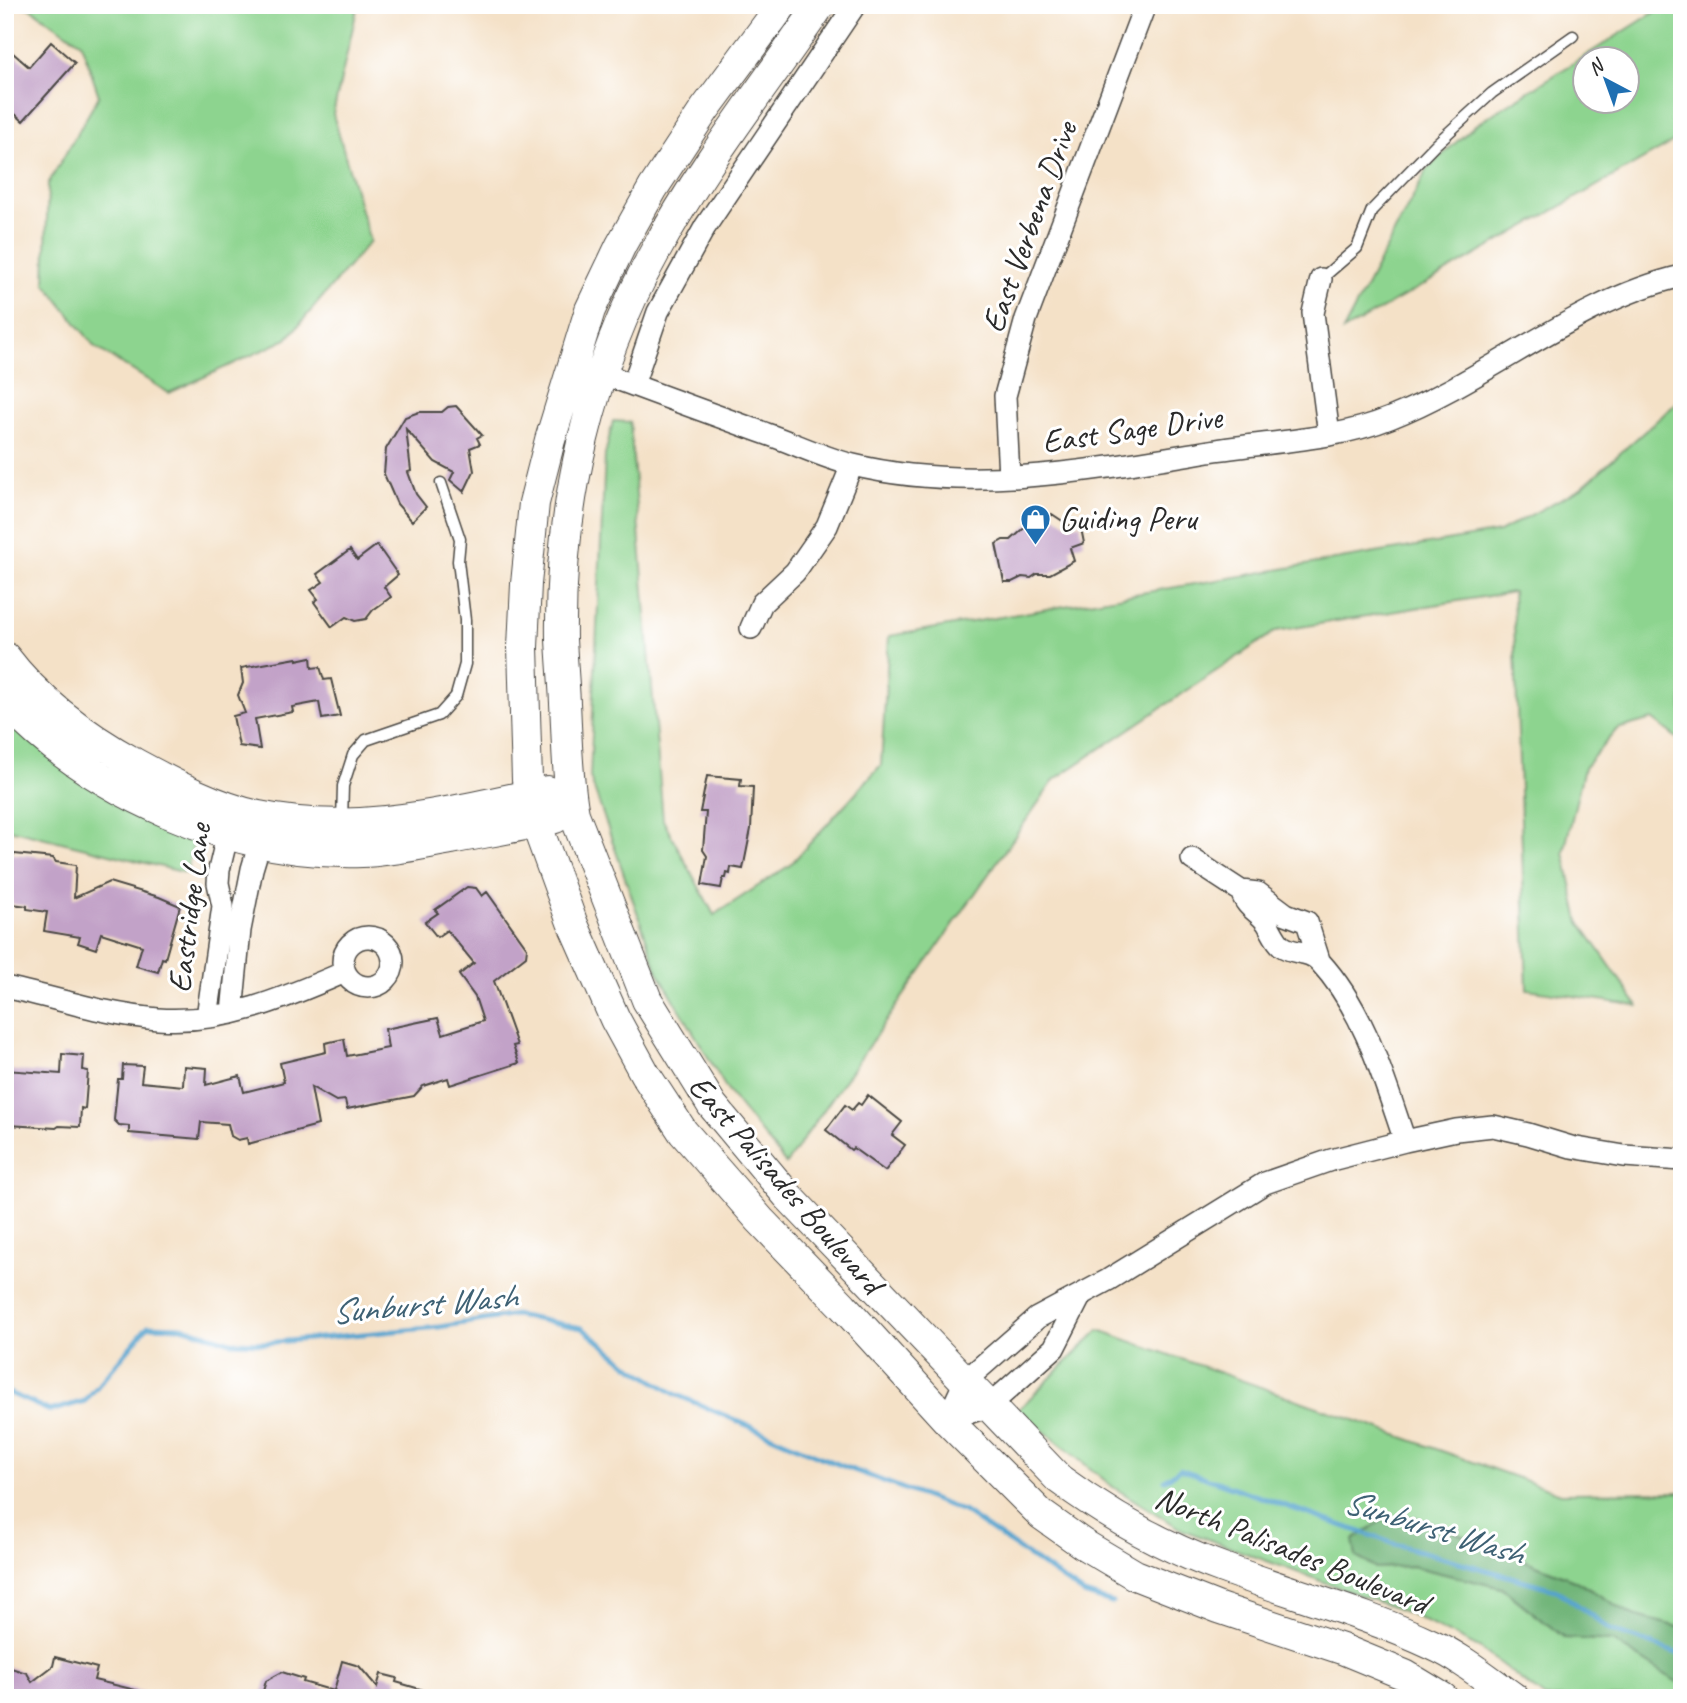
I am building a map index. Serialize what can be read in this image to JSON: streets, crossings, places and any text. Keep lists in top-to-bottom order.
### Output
{
  "streets": {
    "street": [
      "East Verbena Drive",
      "East Sage Drive",
      "Eastridge Lane",
      "East Palisades Boulevard",
      "North Palisades Boulevard"
    ]
  },
  "crossings": [
    ["East Verbena Drive", "East Sage Drive"],
    ["East Sage Drive", "East Palisades Boulevard"],
    ["East Palisades Boulevard", "North Palisades Boulevard"]
  ],
  "water": ["Sunburst Wash"],
  "places": {
    "shop": ["Guiding Peru"]
  },
  "north": "top left"
}
